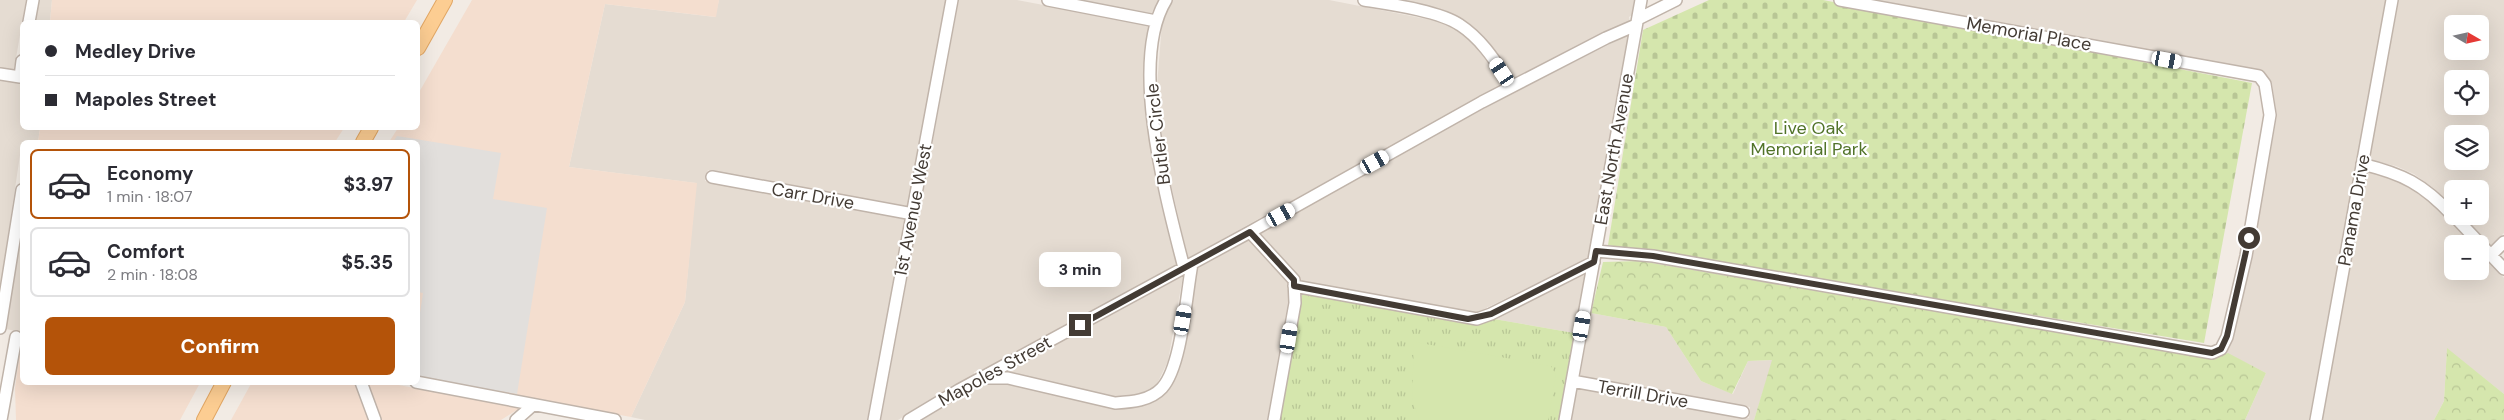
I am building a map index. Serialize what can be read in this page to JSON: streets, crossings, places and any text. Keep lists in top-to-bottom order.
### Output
{
  "streets": {
    "street": [
      "Memorial Place",
      "Butler Circle",
      "East North Avenue",
      "Carr Drive",
      "1st Avenue West",
      "Panama Drive",
      "Mapoles Street",
      "Terrill Drive"
    ]
  },
  "crossings": [
    ["Memorial Place", "East North Avenue"],
    ["Butler Circle", "Mapoles Street"],
    ["East North Avenue", "Mapoles Street"],
    ["East North Avenue", "Terrill Drive"],
    ["Carr Drive", "1st Avenue West"]
  ],
  "parks": ["Live Oak Memorial Park"],
  "north": "right",
  "page": {
    "map_buttons": ["+", "−"],
    "banner": ["Medley Drive", "Mapoles Street"],
    "list": [
      {
        "name": "Economy",
        "note": "1 min · 18:07",
        "value": "$3.97"
      },
      {
        "name": "Comfort",
        "note": "2 min · 18:08",
        "value": "$5.35"
      }
    ],
    "bubble": "3 min",
    "buttons": "Confirm"
  }
}
